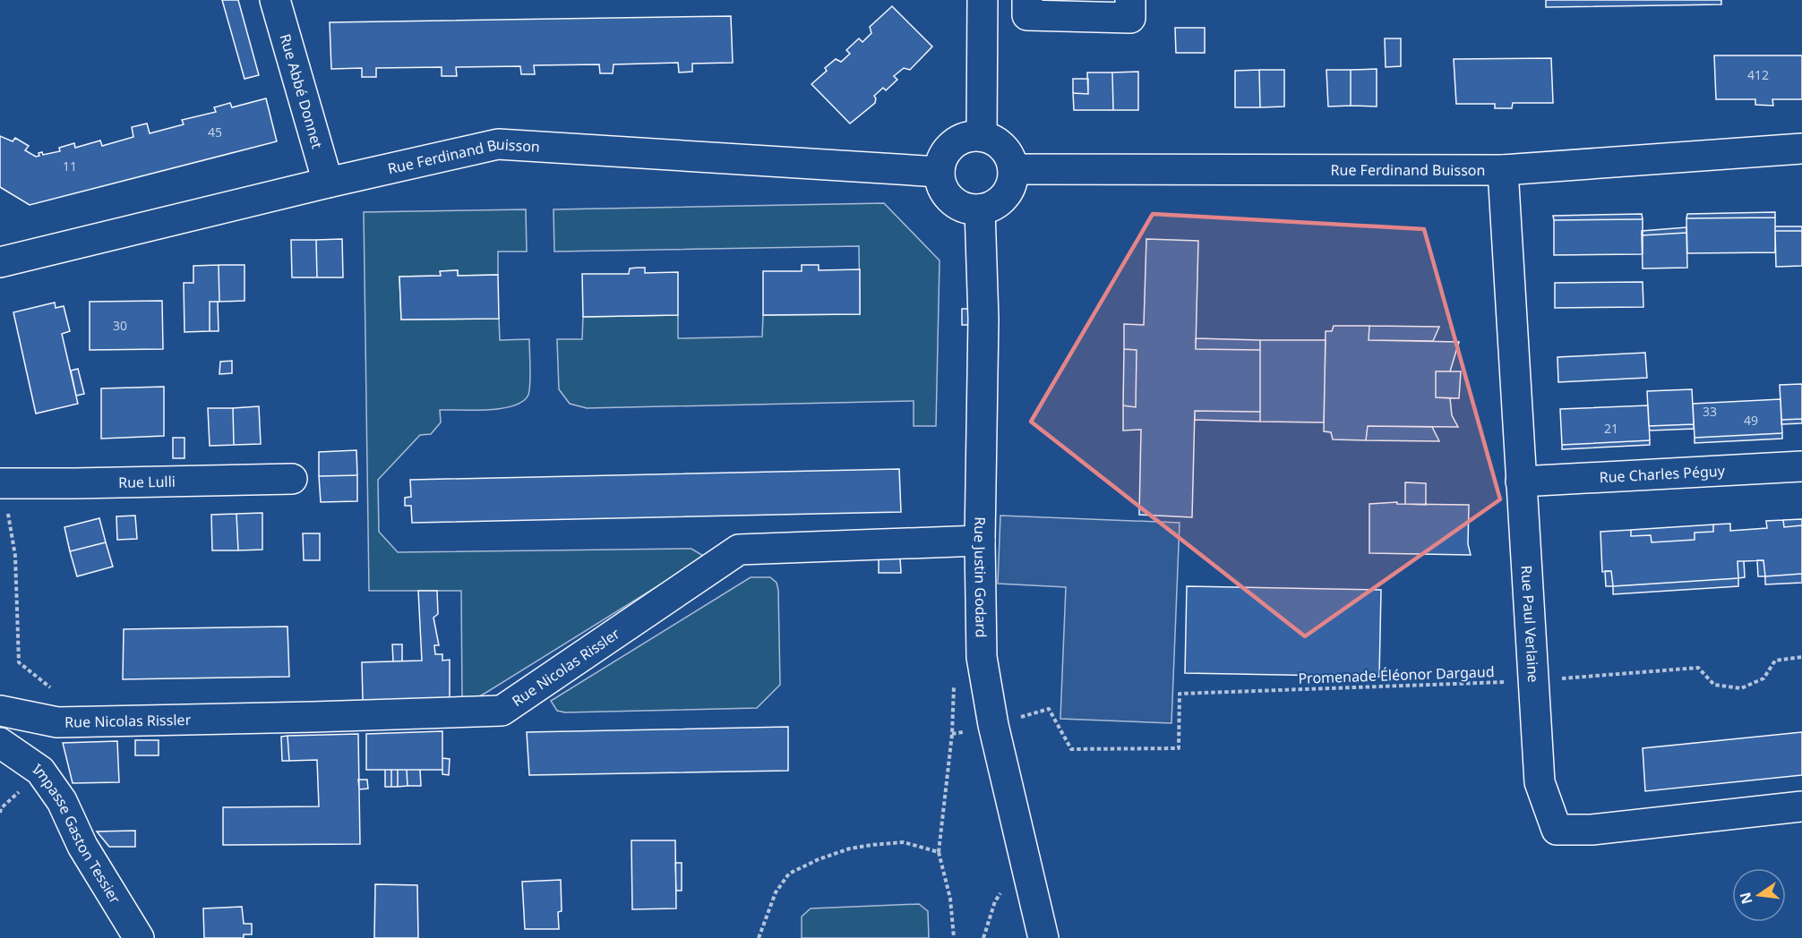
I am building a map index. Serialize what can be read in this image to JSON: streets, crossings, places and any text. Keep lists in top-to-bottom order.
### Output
{
  "streets": {
    "street": [
      "Rue Abbé Donnet",
      "Rue Ferdinand Buisson",
      "Rue Charles Péguy",
      "Rue Lulli",
      "Rue Justin Godard",
      "Rue Paul Verlaine",
      "Rue Nicolas Rissler",
      "Impasse Gaston Tessier"
    ],
    "path": ["Promenade Éléonor Dargaud"]
  },
  "crossings": [
    ["Rue Abbé Donnet", "Rue Ferdinand Buisson"],
    ["Rue Ferdinand Buisson", "Rue Justin Godard"],
    ["Rue Ferdinand Buisson", "Rue Paul Verlaine"],
    ["Rue Charles Péguy", "Rue Paul Verlaine"],
    ["Rue Justin Godard", "Rue Nicolas Rissler"],
    ["Rue Paul Verlaine", "Promenade Éléonor Dargaud"]
  ],
  "house_numbers": [
    "412",
    "45",
    "11",
    "30",
    "33",
    "49",
    "21"
  ],
  "north": "left"
}
